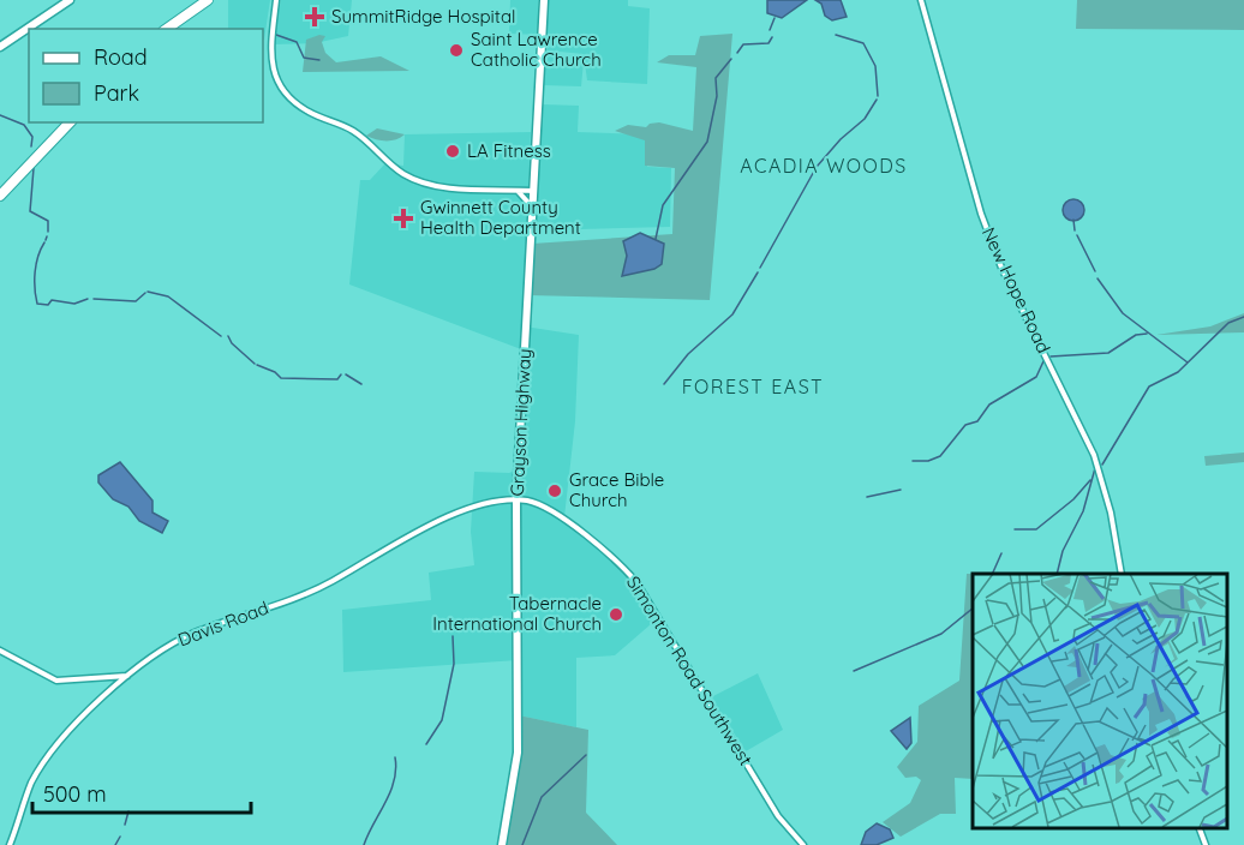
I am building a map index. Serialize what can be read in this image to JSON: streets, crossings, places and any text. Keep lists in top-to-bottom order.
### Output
{
  "streets": {
    "main road": ["Grayson Highway"],
    "street": ["New Hope Road", "Davis Road", "Simonton Road Southwest"]
  },
  "crossings": [
    ["Grayson Highway", "Davis Road"],
    ["Grayson Highway", "Simonton Road Southwest"],
    ["Davis Road", "Simonton Road Southwest"]
  ],
  "districts": ["ACADIA WOODS", "FOREST EAST"],
  "places": {
    "health": ["SummitRidge Hospital", "Gwinnett County Health Department"],
    "other": [
      "Saint Lawrence Catholic Church",
      "LA Fitness",
      "Grace Bible Church",
      "Tabernacle International Church"
    ]
  },
  "legend": ["Road", "Park"],
  "scale_bar": "500 m"
}
